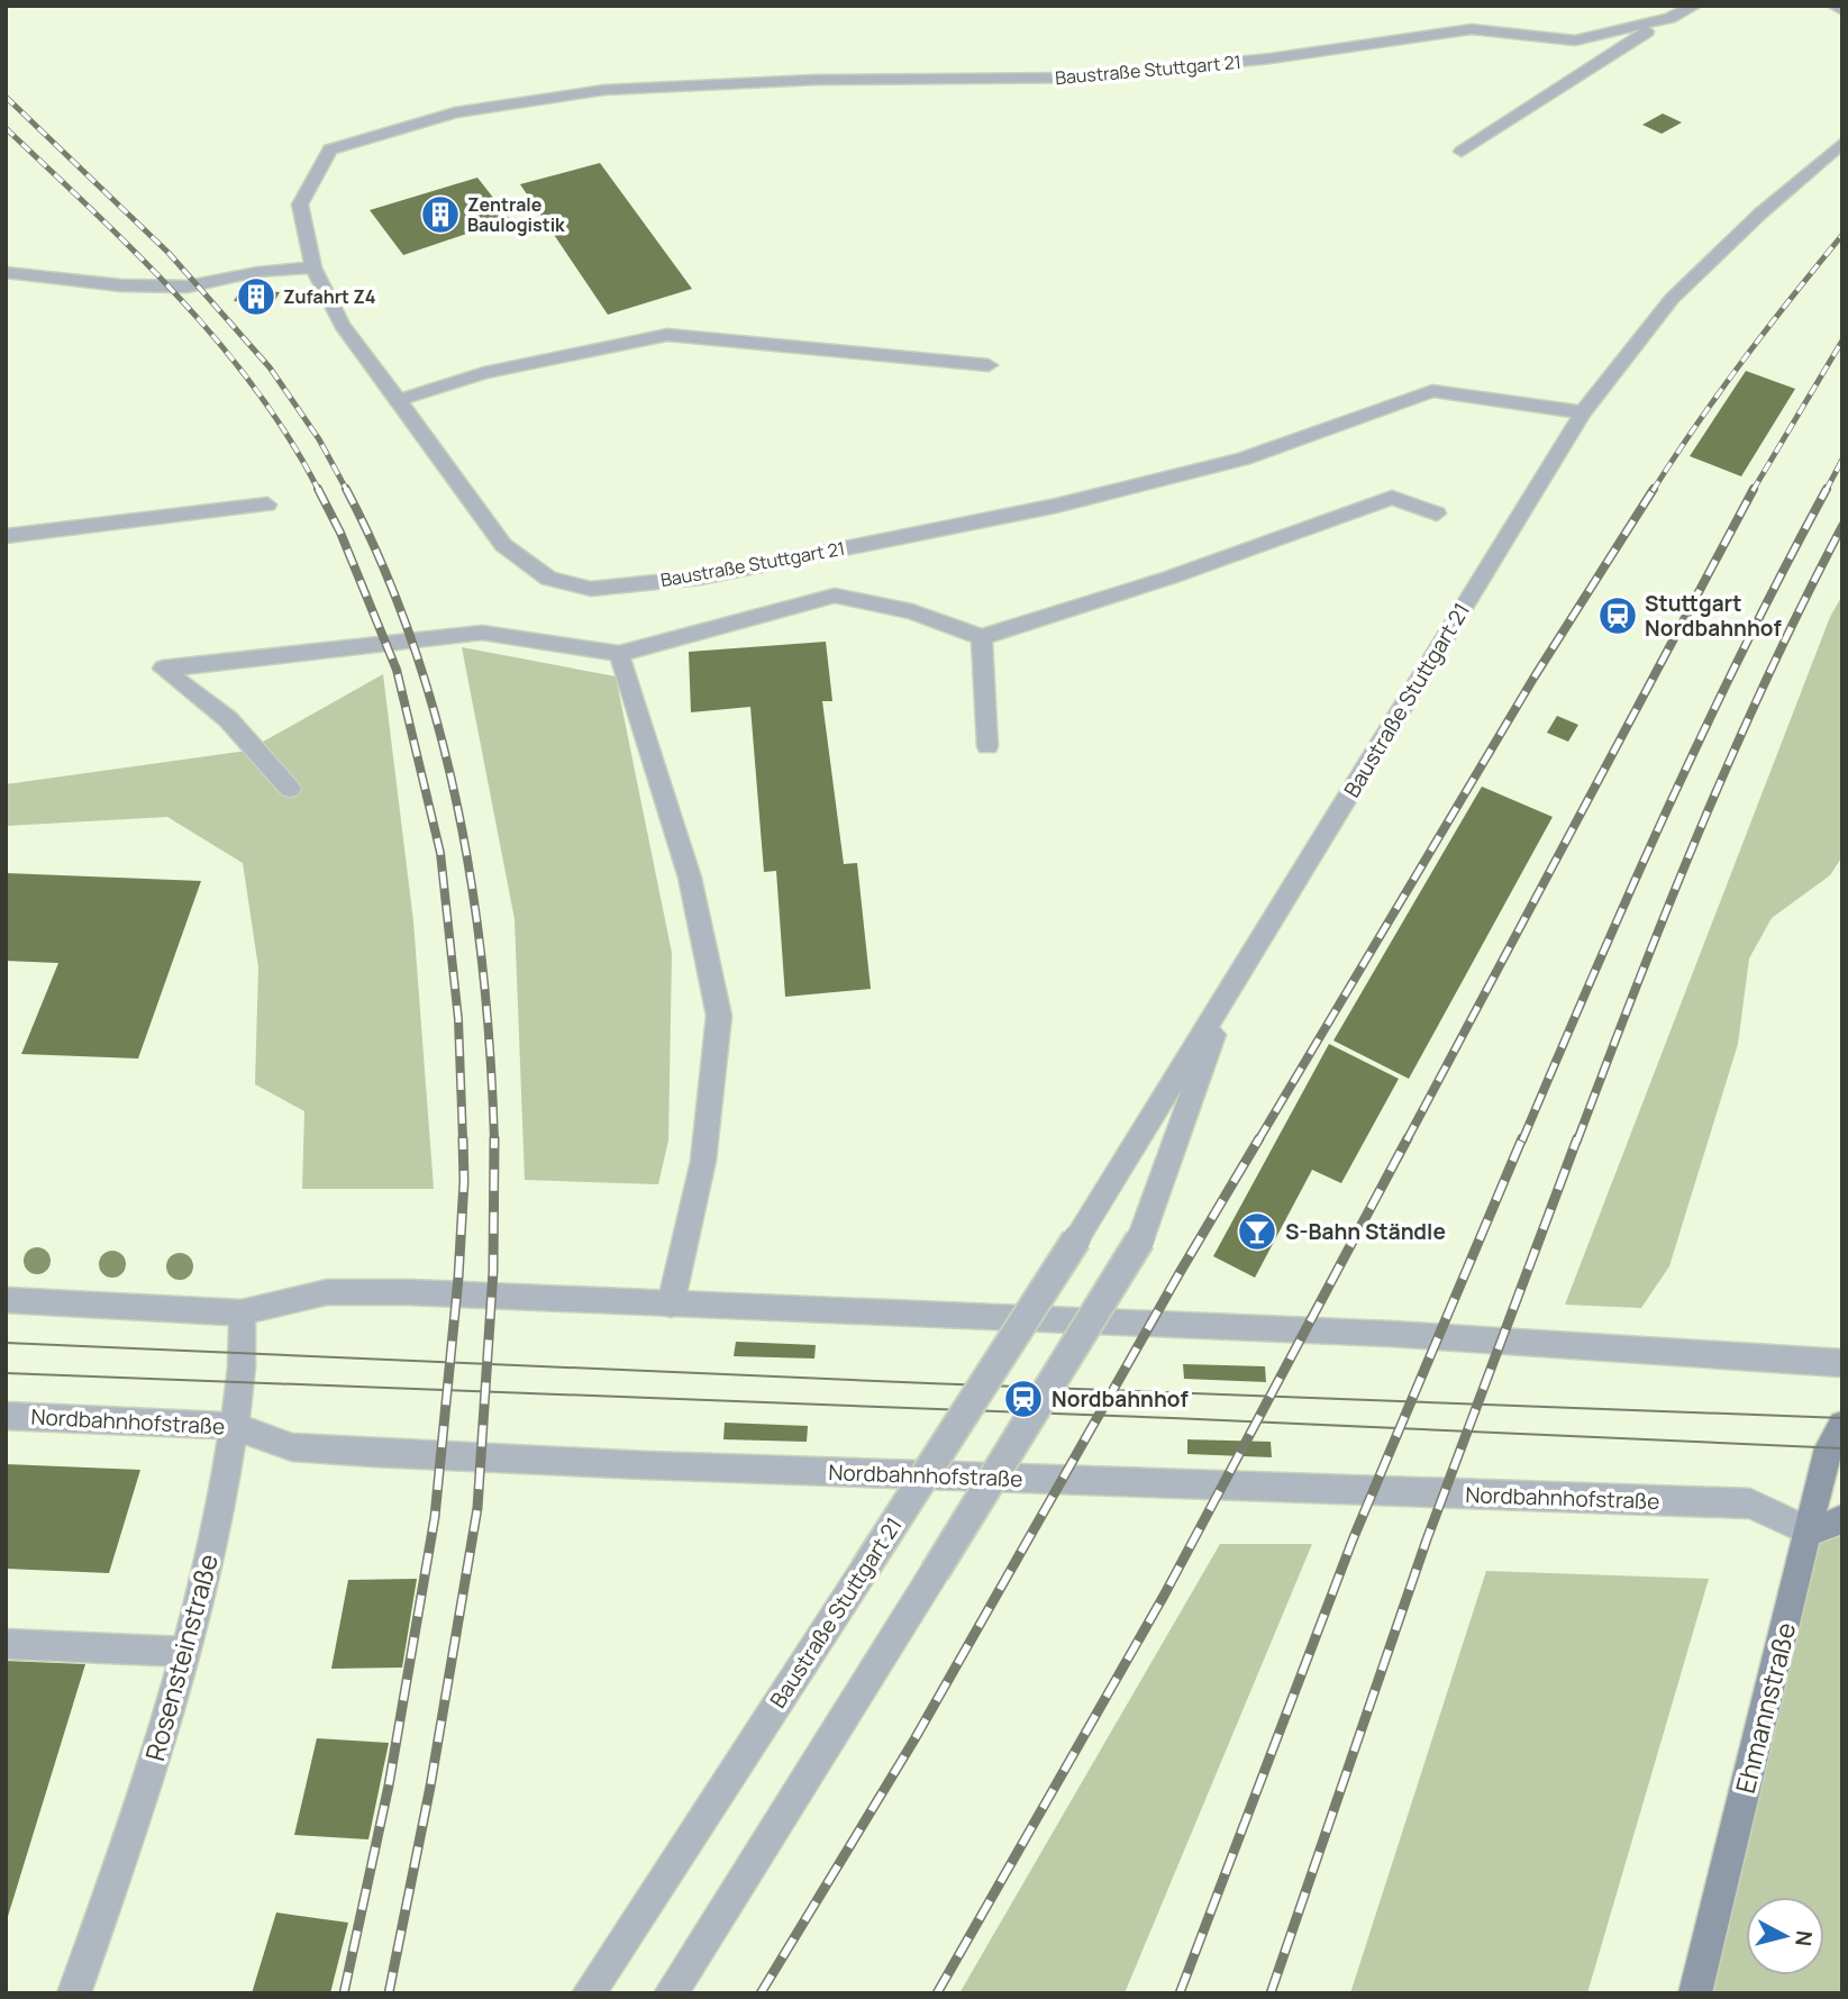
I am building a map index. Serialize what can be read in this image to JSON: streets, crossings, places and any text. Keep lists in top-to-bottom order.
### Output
{
  "streets": {
    "street": [
      "Baustraße Stuttgart 21",
      "Nordbahnhofstraße",
      "Rosensteinstraße",
      "Ehmannstraße"
    ]
  },
  "crossings": [
    ["Nordbahnhofstraße", "Rosensteinstraße"],
    ["Nordbahnhofstraße", "Ehmannstraße"]
  ],
  "places": {
    "building": ["Zentrale Baulogistik", "Zufahrt Z4"],
    "station": ["Stuttgart Nordbahnhof", "Nordbahnhof"],
    "bar": ["S-Bahn Ständle"]
  },
  "north": "right"
}
